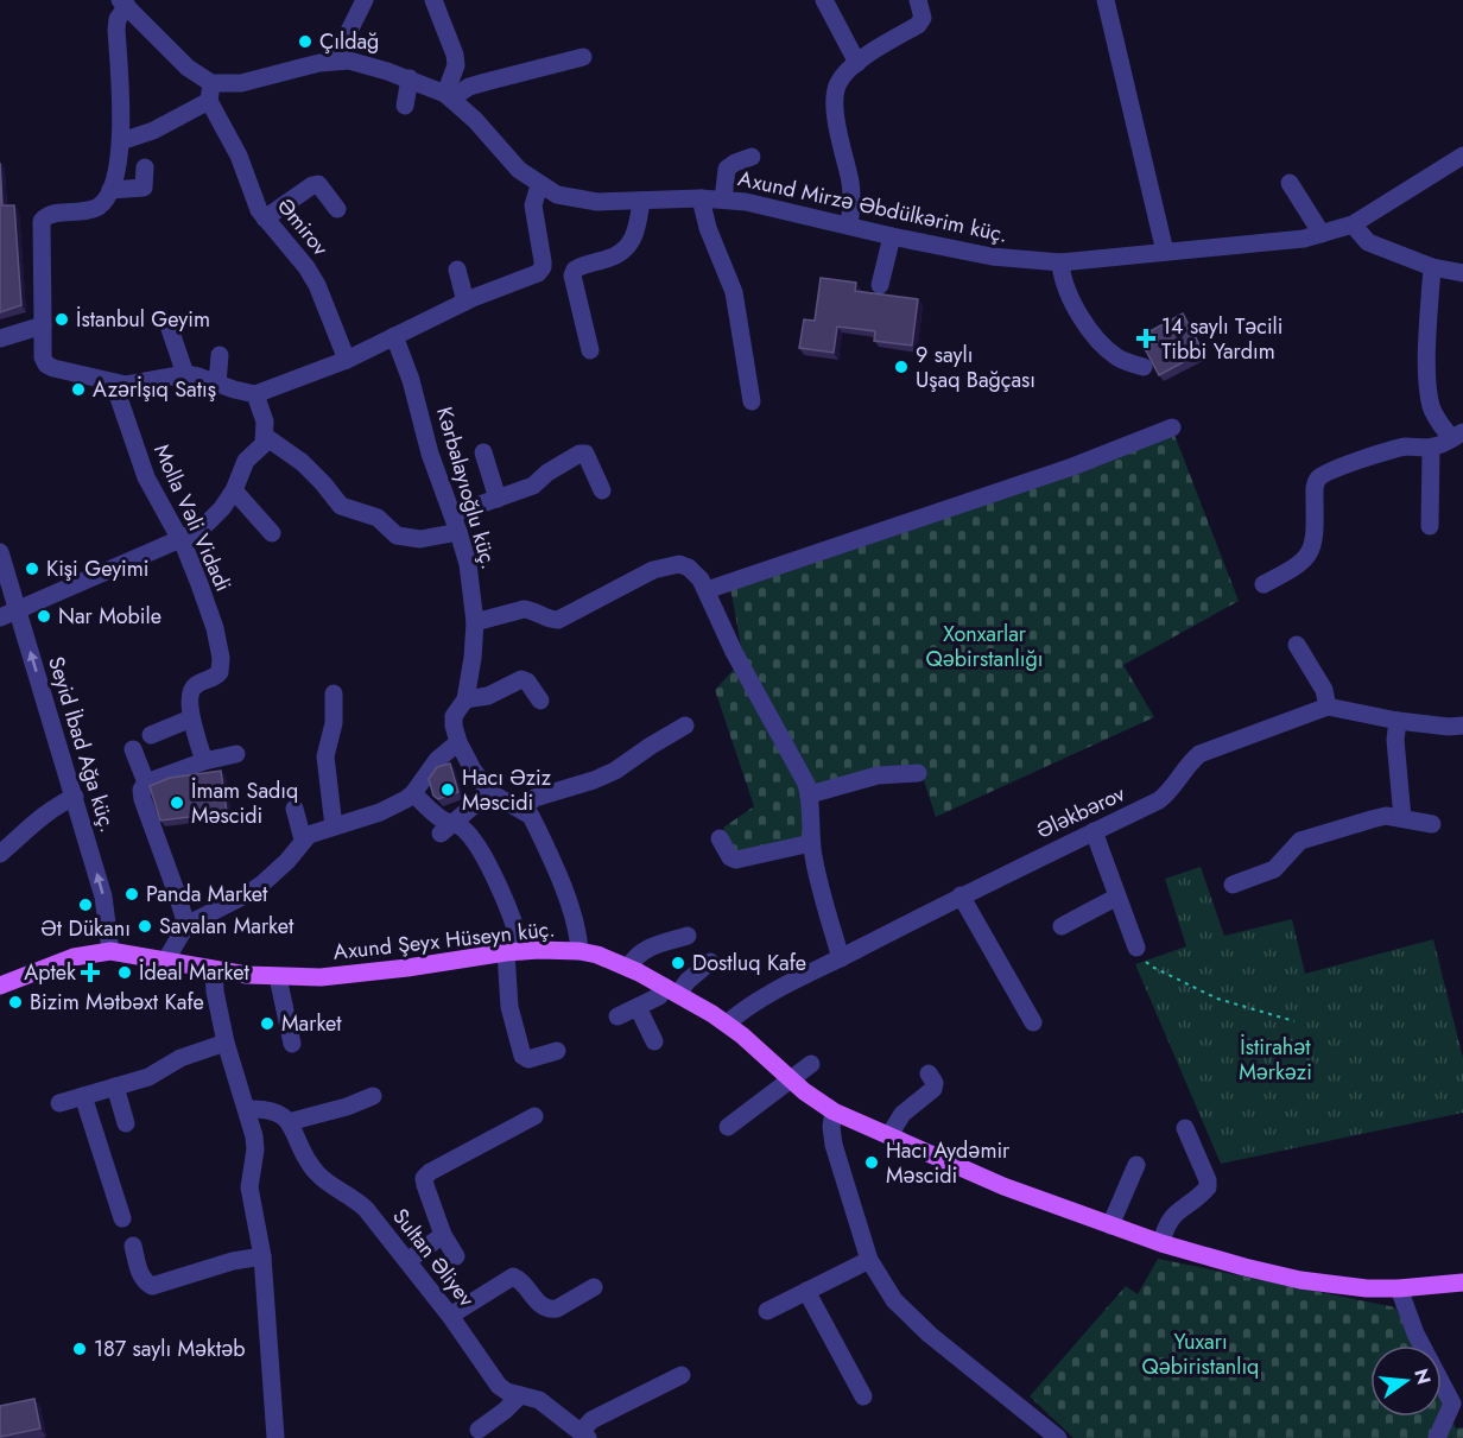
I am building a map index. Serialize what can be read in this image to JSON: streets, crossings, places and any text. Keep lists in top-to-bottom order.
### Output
{
  "streets": {
    "main road": ["Axund Şeyx Hüseyn küç."],
    "street": [
      "Axund Mirzə Əbdülkərim küç.",
      "Əmirov",
      "Kərbalayıoğlu küç.",
      "Molla Vəli Vidadi",
      "Seyid İbad Ağa küç.",
      "Ələkbərov",
      "Sultan Əliyev"
    ]
  },
  "crossings": [
    ["Axund Mirzə Əbdülkərim küç.", "Əmirov"],
    ["Kərbalayıoğlu küç.", "Axund Şeyx Hüseyn küç."],
    ["Seyid İbad Ağa küç.", "Axund Şeyx Hüseyn küç."],
    ["Ələkbərov", "Axund Şeyx Hüseyn küç."]
  ],
  "parks": ["Xonxarlar Qəbirstanlığı", "İstirahət Mərkəzi", "Yuxarı Qəbiristanlıq"],
  "places": {
    "other": [
      "Çıldağ",
      "İstanbul Geyim",
      "9 saylı Uşaq Bağçası",
      "Azərİşıq Satış",
      "Kişi Geyimi",
      "Nar Mobile",
      "Hacı Əziz Məscidi",
      "İmam Sadıq Məscidi",
      "Panda Market",
      "Ət Dükanı",
      "Savalan Market",
      "Dostluq Kafe",
      "İdeal Market",
      "Bizim Mətbəxt Kafe",
      "Market",
      "Hacı Aydəmir Məscidi",
      "187 saylı Məktəb"
    ],
    "health": ["14 saylı Təcili Tibbi Yardım", "Aptek"]
  },
  "north": "right"
}
